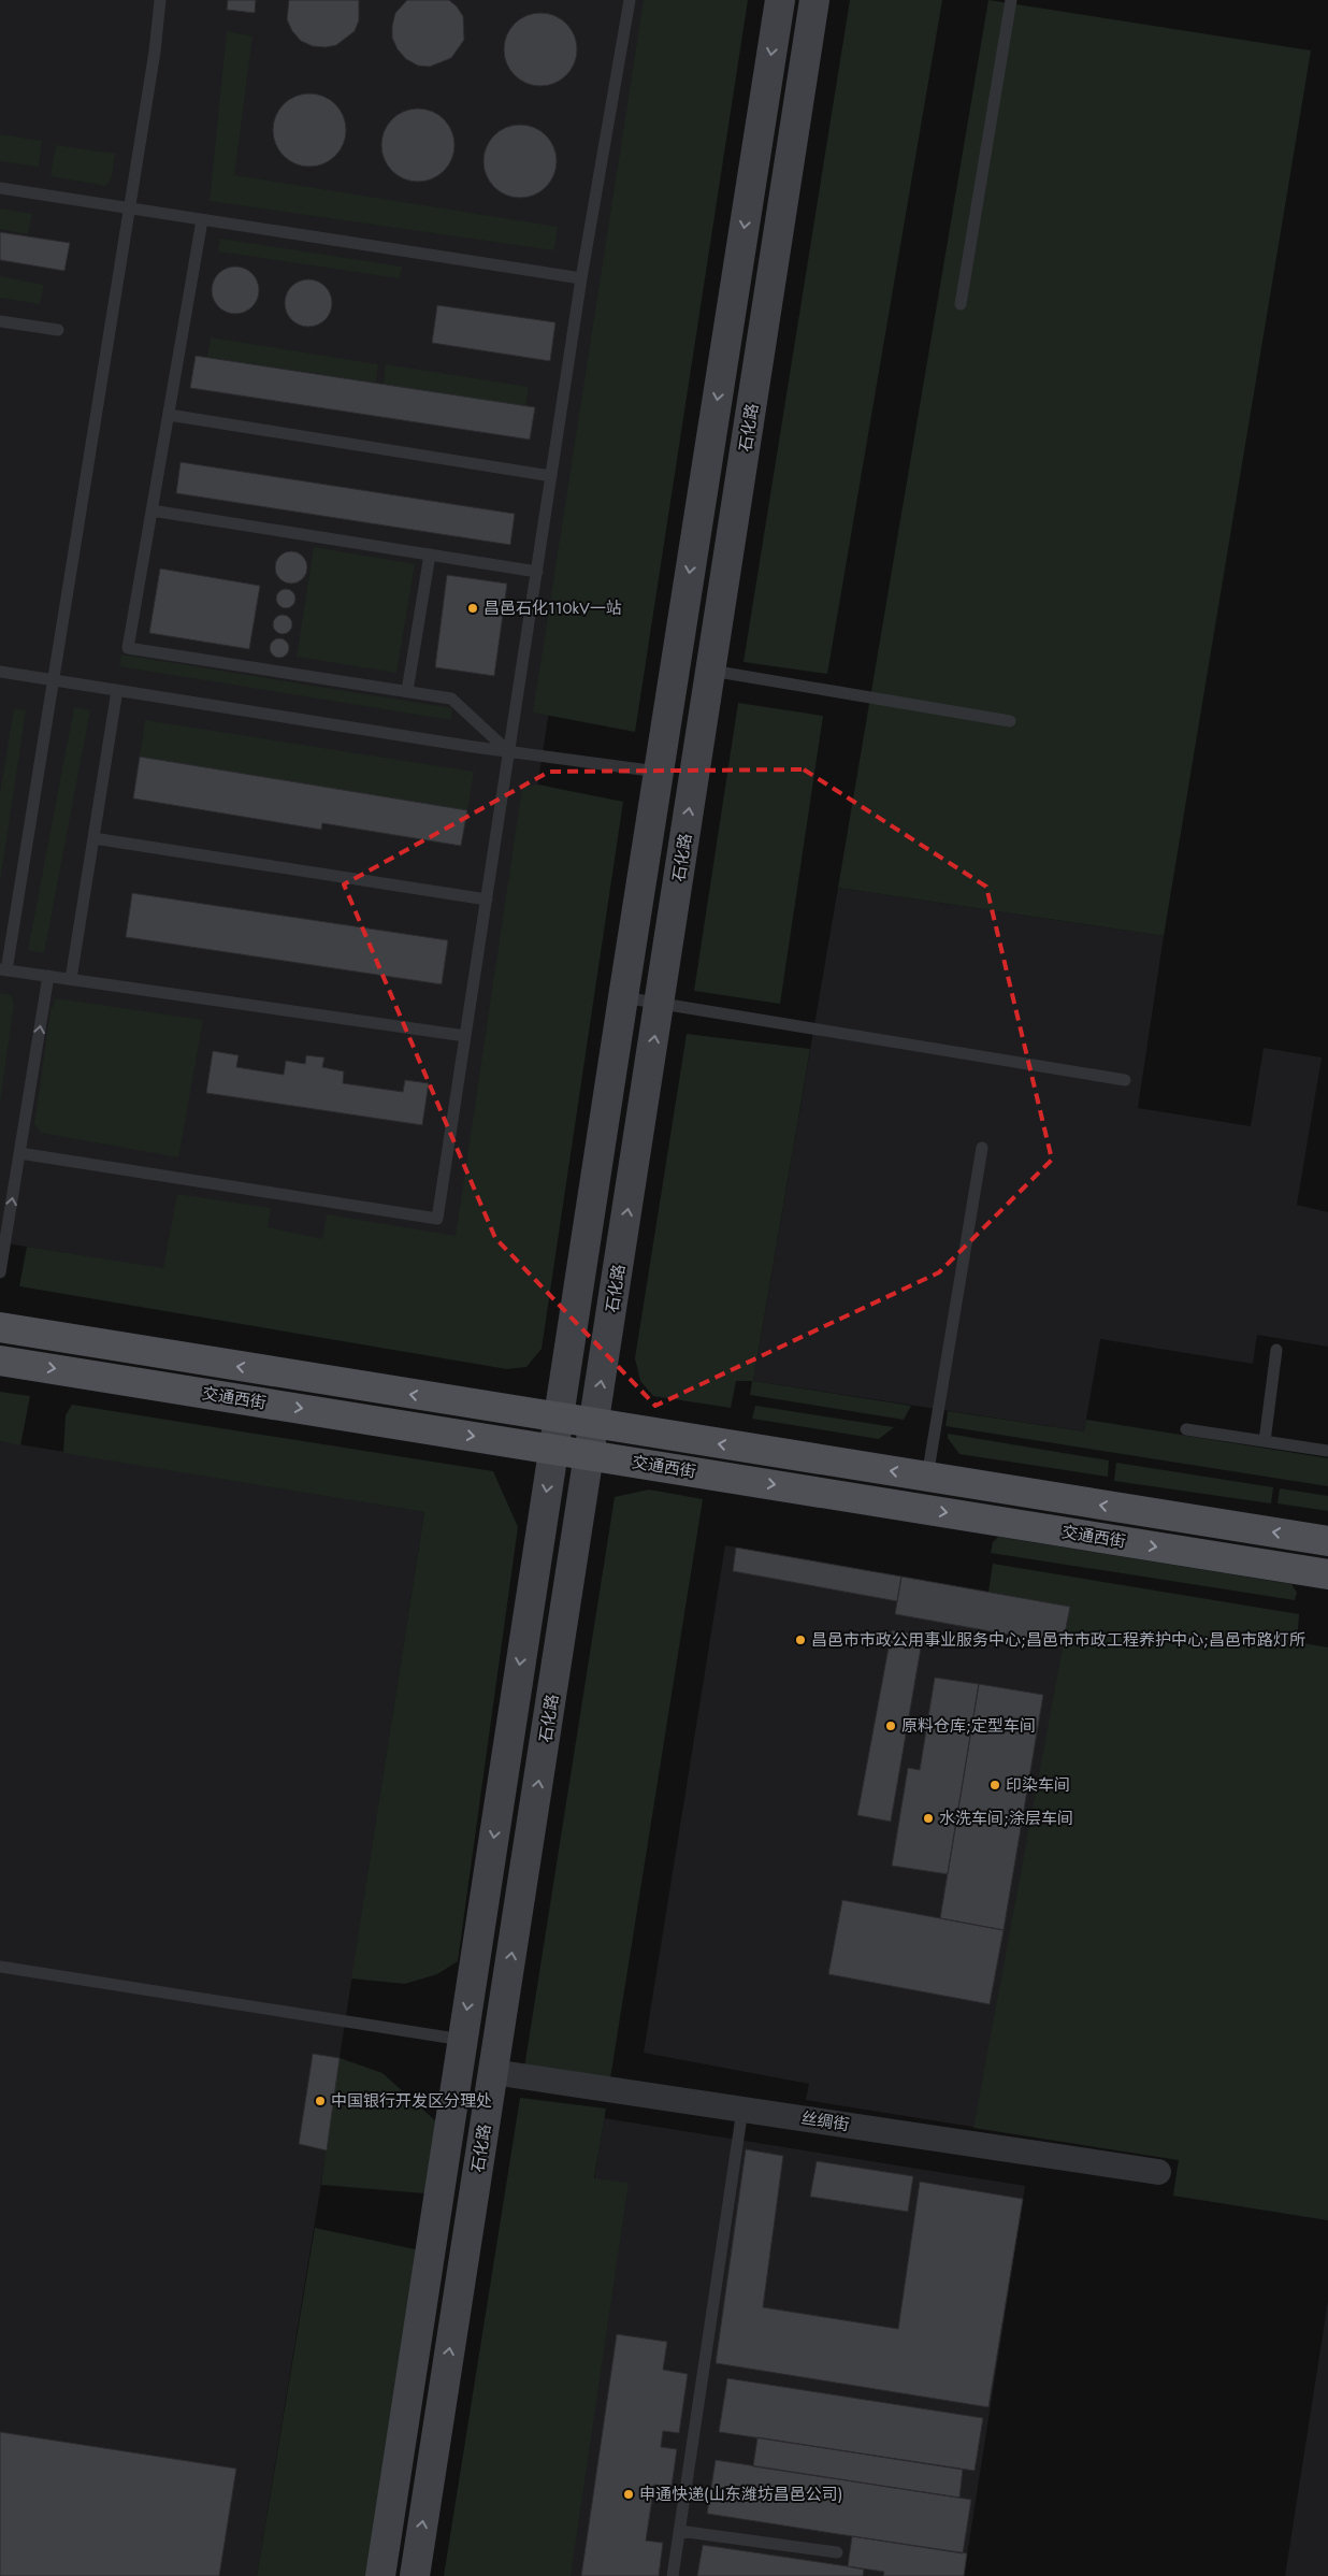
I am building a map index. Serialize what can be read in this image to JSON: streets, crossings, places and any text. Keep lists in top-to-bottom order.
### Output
{
  "streets": {
    "main road": ["石化路", "交通西街"],
    "street": ["丝绸街"]
  },
  "crossings": [
    ["石化路", "交通西街"],
    ["石化路", "丝绸街"]
  ],
  "places": [
    "昌邑石化110kV一站",
    "昌邑市市政公用事业服务中心;昌邑市市政工程养护中心;昌邑市路灯所",
    "原料仓库;定型车间",
    "印染车间",
    "水洗车间;涂层车间",
    "中国银行开发区分理处",
    "申通快递(山东潍坊昌邑公司)"
  ]
}
